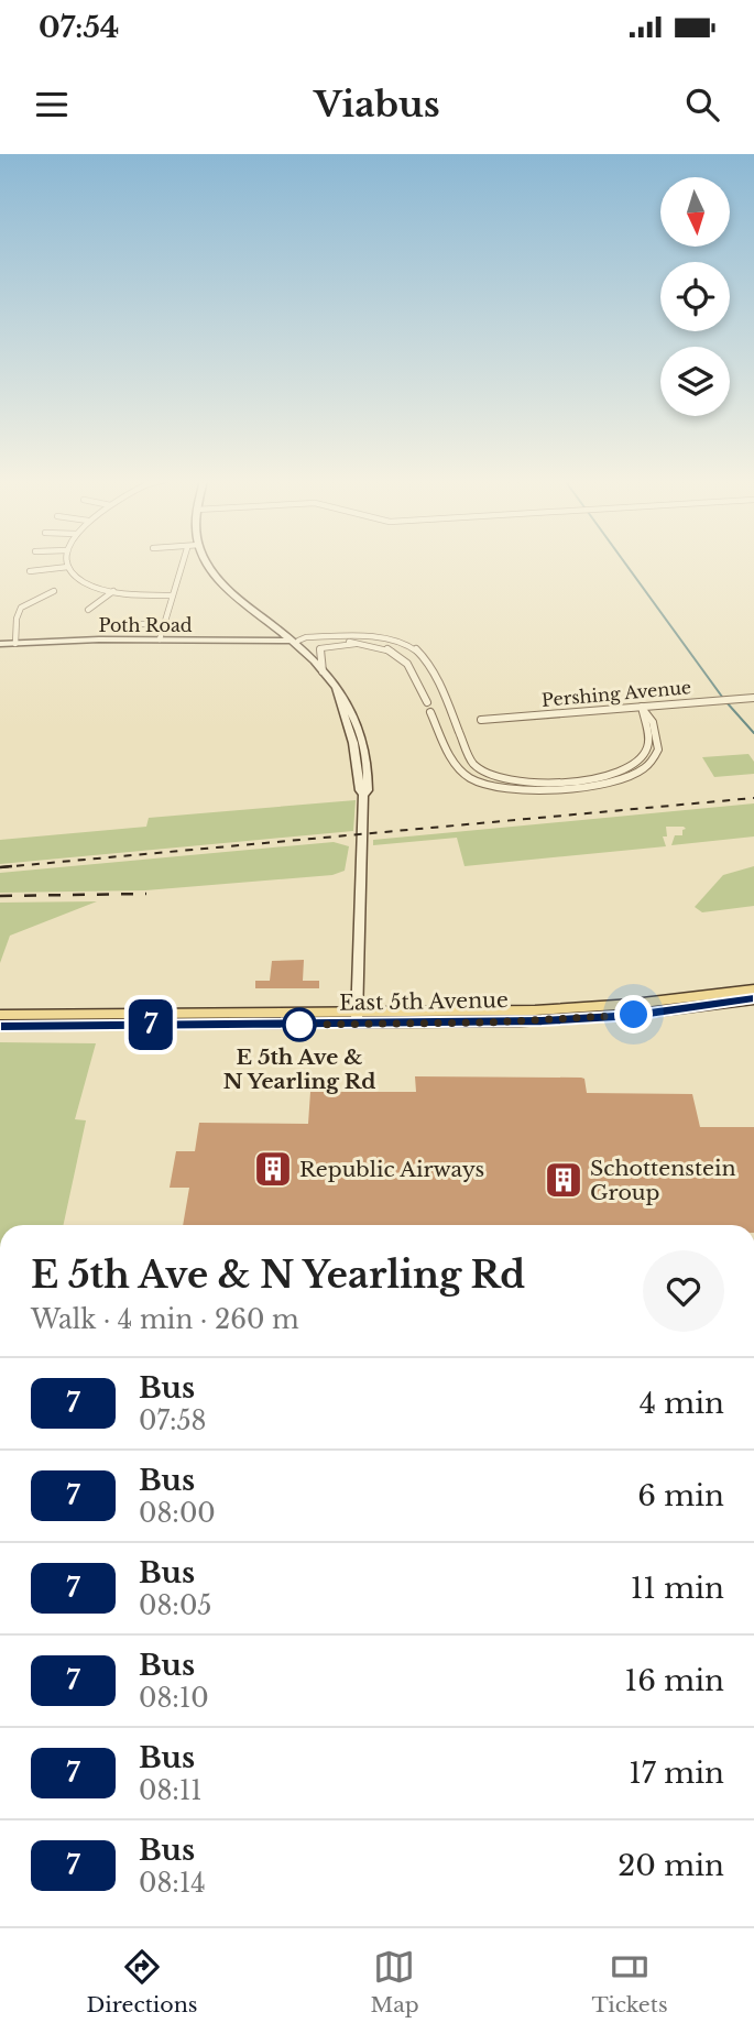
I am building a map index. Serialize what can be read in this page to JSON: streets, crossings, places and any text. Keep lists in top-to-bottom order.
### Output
{
  "streets": {
    "main road": ["Poth Road", "East 5th Avenue"],
    "street": ["Pershing Avenue"]
  },
  "places": {
    "other": ["E 5th Ave & N Yearling Rd"],
    "building": ["Republic Airways", "Schottenstein Group"]
  },
  "lines": ["bus line 7"],
  "north": "bottom",
  "page": {
    "status": "07:54",
    "header": "Viabus",
    "on_map": "7",
    "heading": ["E 5th Ave & N Yearling Rd", "Walk · 4 min · 260 m"],
    "list": [
      {
        "mark": "7",
        "name": "Bus",
        "note": "07:58",
        "value": "4 min"
      },
      {
        "mark": "7",
        "name": "Bus",
        "note": "08:00",
        "value": "6 min"
      },
      {
        "mark": "7",
        "name": "Bus",
        "note": "08:05",
        "value": "11 min"
      },
      {
        "mark": "7",
        "name": "Bus",
        "note": "08:10",
        "value": "16 min"
      },
      {
        "mark": "7",
        "name": "Bus",
        "note": "08:11",
        "value": "17 min"
      },
      {
        "mark": "7",
        "name": "Bus",
        "note": "08:14",
        "value": "20 min"
      }
    ],
    "tabs": ["Directions", "Map", "Tickets"]
  }
}
